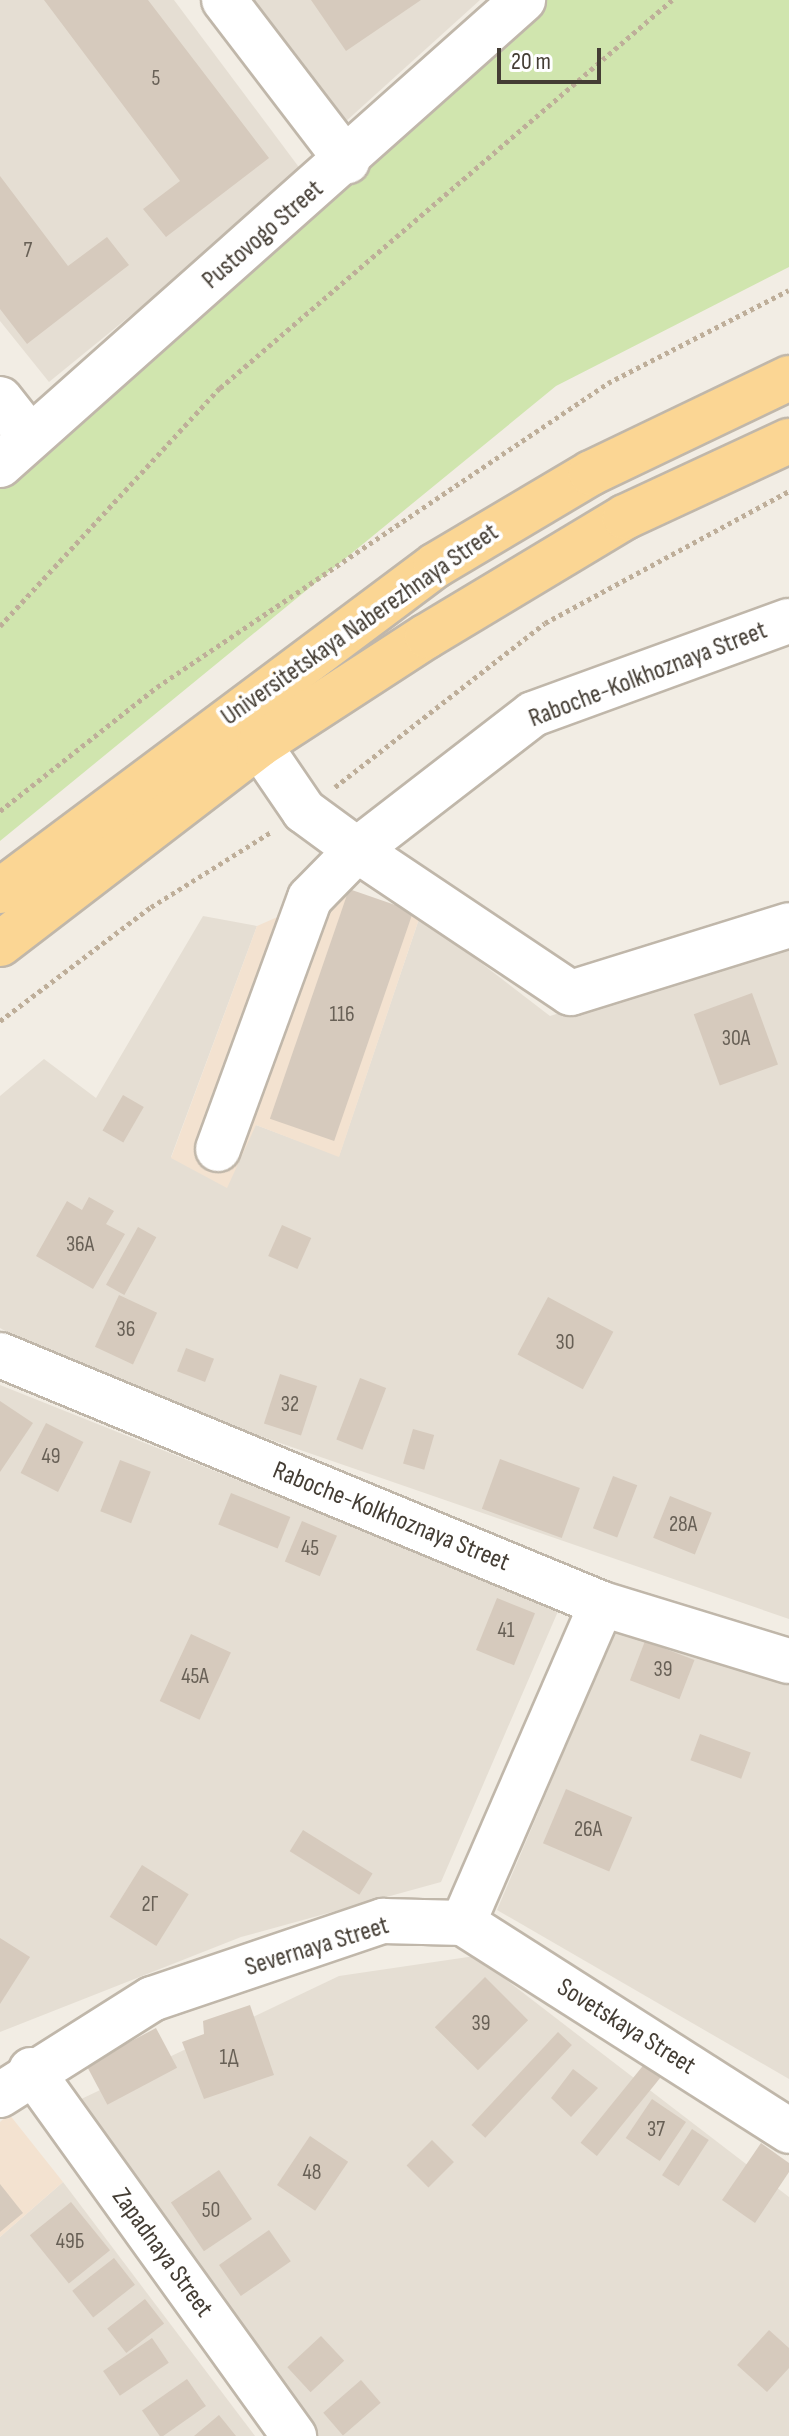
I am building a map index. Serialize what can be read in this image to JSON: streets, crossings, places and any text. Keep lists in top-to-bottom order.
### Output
{
  "streets": {
    "main road": ["Universitetskaya Naberezhnaya Street"],
    "street": [
      "Pustovogo Street",
      "Raboche-Kolkhoznaya Street",
      "Severnaya Street",
      "Sovetskaya Street",
      "Zapadnaya Street"
    ]
  },
  "crossings": [
    ["Severnaya Street", "Sovetskaya Street"],
    ["Severnaya Street", "Zapadnaya Street"]
  ],
  "house_numbers": [
    "5",
    "7",
    "116",
    "30А",
    "36А",
    "36",
    "30",
    "32",
    "49",
    "28А",
    "45",
    "41",
    "39",
    "45А",
    "26А",
    "2Г",
    "39",
    "1Д",
    "37",
    "48",
    "50",
    "49Б"
  ],
  "scale_bar": "20 m"
}
